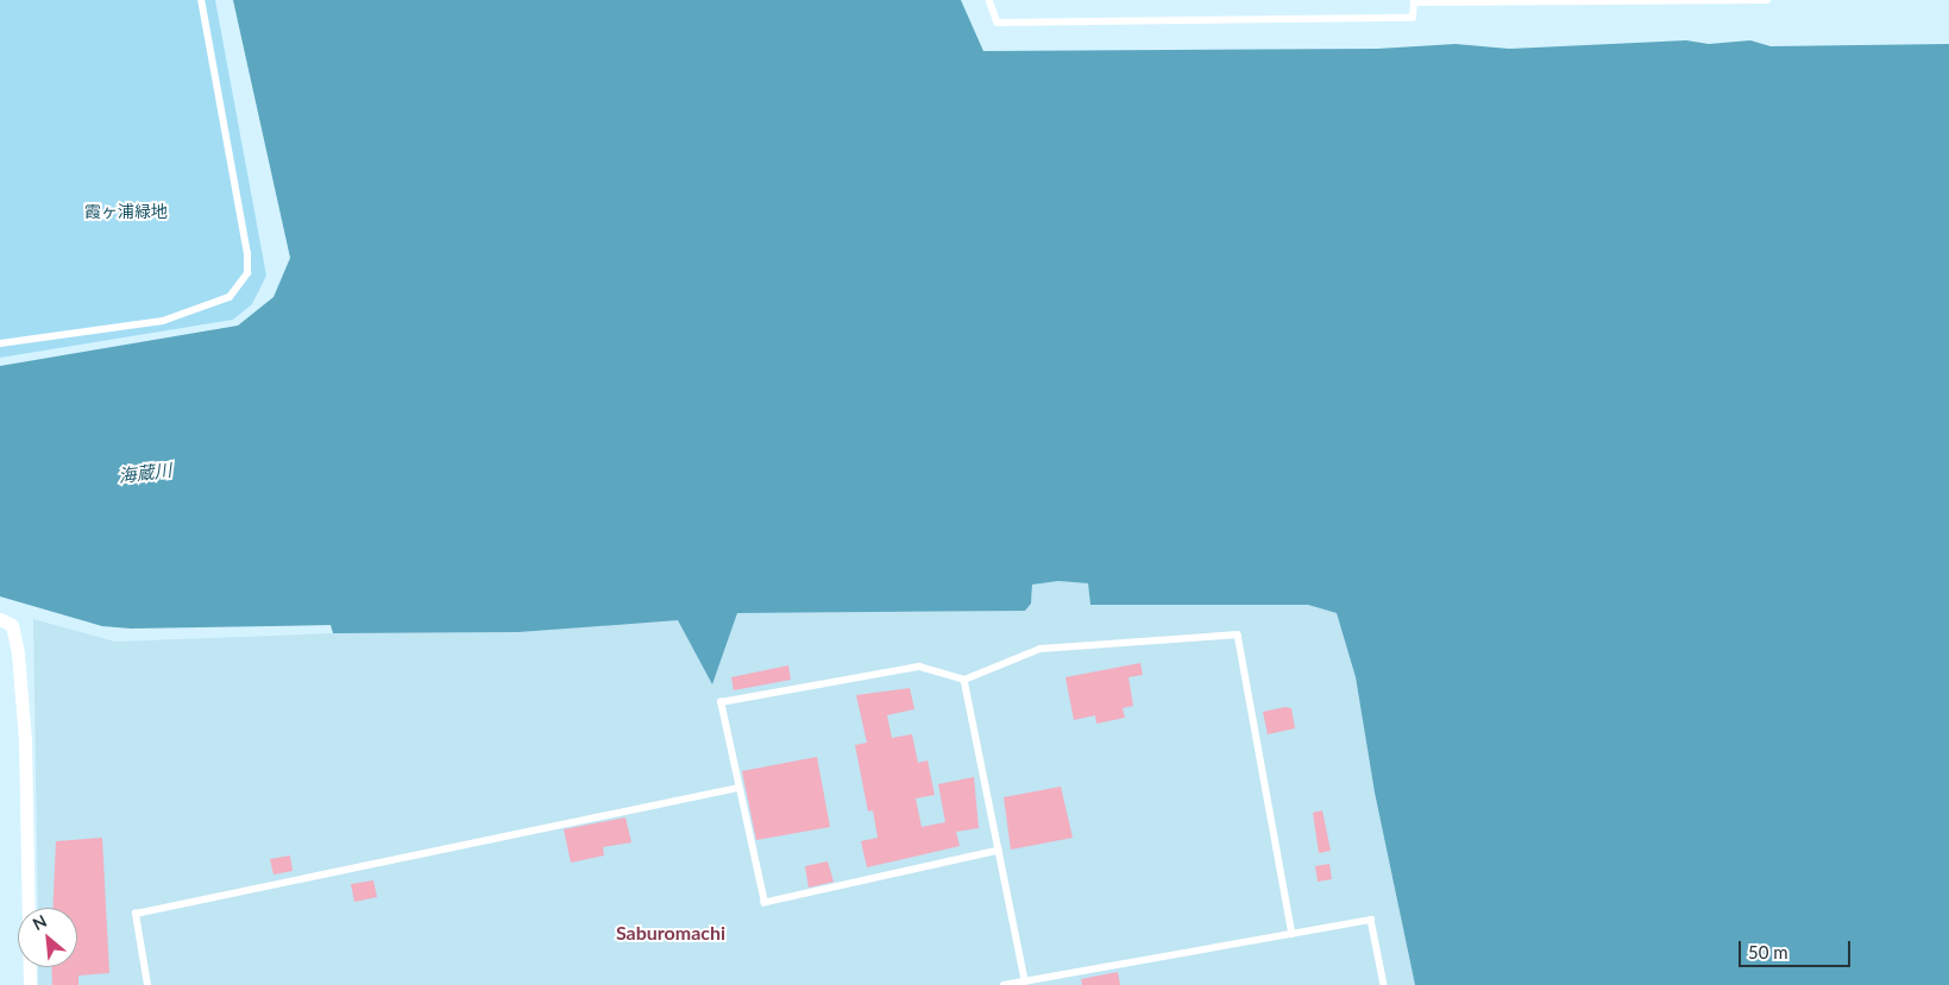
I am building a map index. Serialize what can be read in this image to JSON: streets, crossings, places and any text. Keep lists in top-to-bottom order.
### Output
{
  "districts": ["Saburomachi"],
  "water": ["海蔵川"],
  "parks": ["霞ヶ浦緑地"],
  "scale_bar": "50 m",
  "north": "top left"
}
